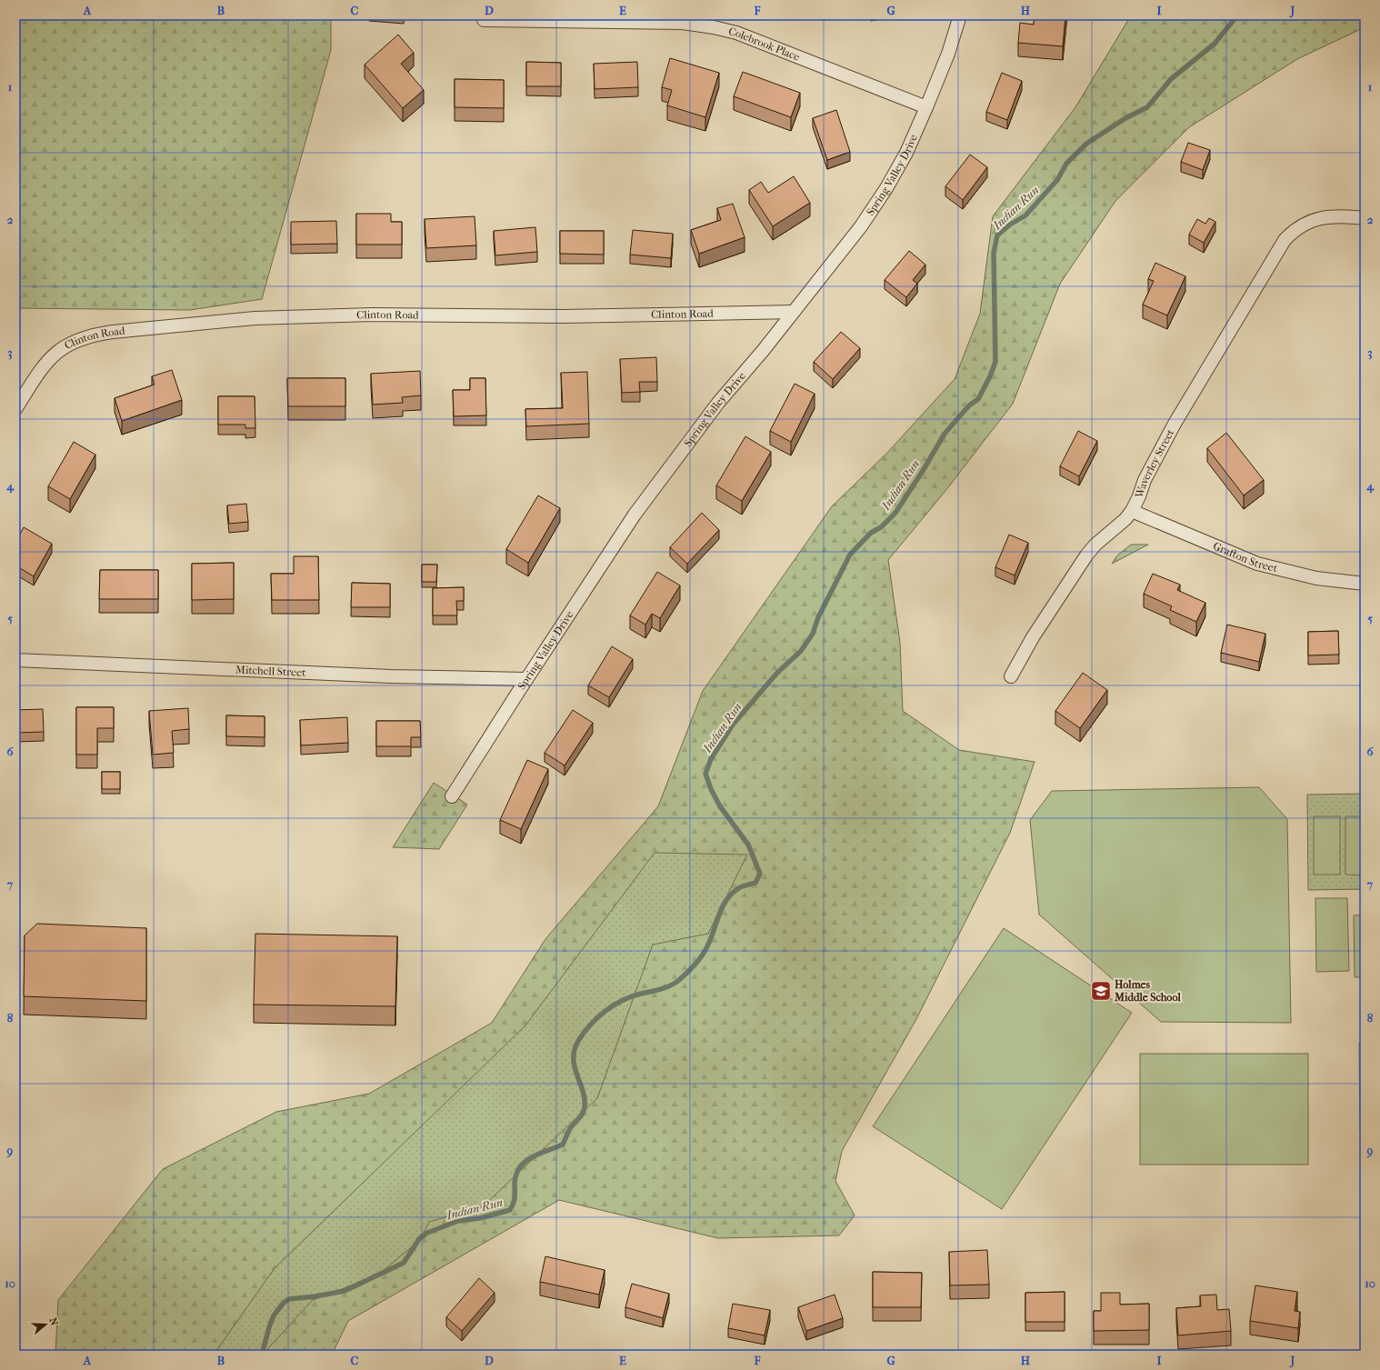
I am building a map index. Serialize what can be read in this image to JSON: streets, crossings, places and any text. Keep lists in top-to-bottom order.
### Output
{
  "streets": {
    "street": [
      "Colebrook Place",
      "Spring Valley Drive",
      "Clinton Road",
      "Waverley Street",
      "Grafton Street",
      "Mitchell Street"
    ]
  },
  "crossings": [
    ["Colebrook Place", "Spring Valley Drive"],
    ["Spring Valley Drive", "Clinton Road"],
    ["Spring Valley Drive", "Mitchell Street"],
    ["Waverley Street", "Grafton Street"]
  ],
  "water": ["Indian Run"],
  "places": {
    "school or university": ["Holmes Middle School"]
  },
  "north": "right",
  "grid": {
    "columns": [
      "A",
      "B",
      "C",
      "D",
      "E",
      "F",
      "G",
      "H",
      "I",
      "J"
    ],
    "rows": [
      "1",
      "2",
      "3",
      "4",
      "5",
      "6",
      "7",
      "8",
      "9",
      "10"
    ]
  }
}
